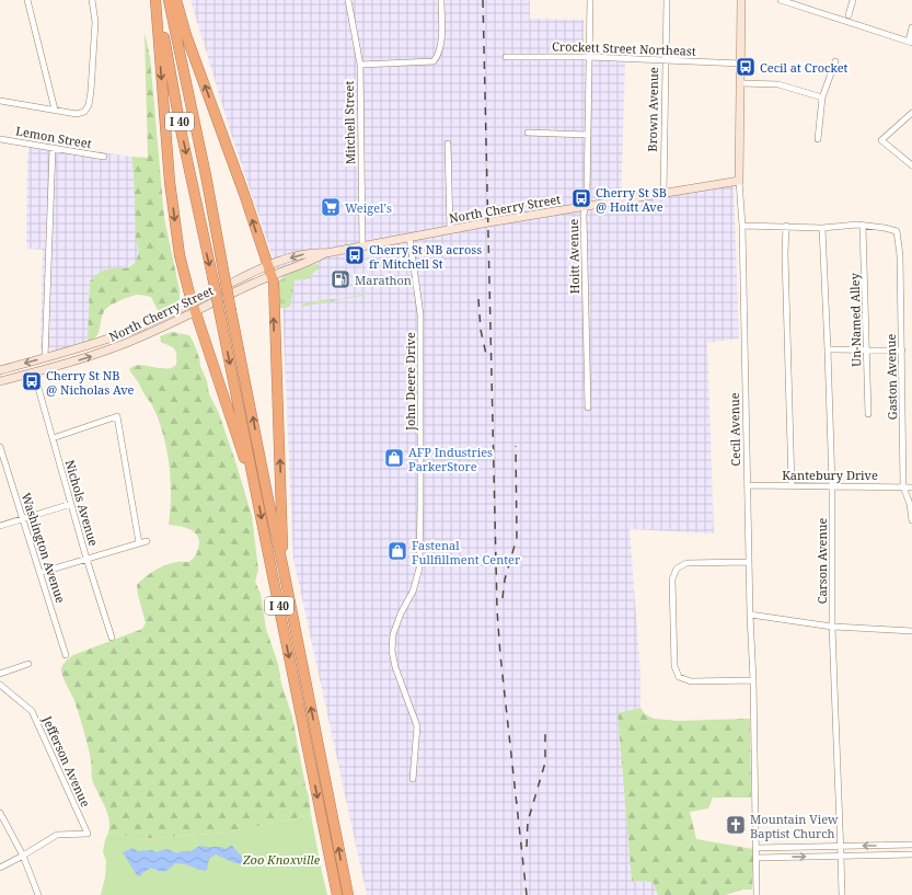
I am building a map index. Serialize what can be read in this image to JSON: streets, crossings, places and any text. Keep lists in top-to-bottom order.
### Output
{
  "streets": {
    "highway": ["I 40"],
    "street": [
      "Crockett Street Northeast",
      "Brown Avenue",
      "Mitchell Street",
      "Lemon Street",
      "North Cherry Street",
      "Hoitt Avenue",
      "Un-Named Alley",
      "Gaston Avenue",
      "John Deere Drive",
      "Cecil Avenue",
      "Kantebury Drive",
      "Nichols Avenue",
      "Washington Avenue",
      "Carson Avenue",
      "Jefferson Avenue"
    ]
  },
  "crossings": [
    ["Crockett Street Northeast", "Brown Avenue"],
    ["Crockett Street Northeast", "Hoitt Avenue"],
    ["Crockett Street Northeast", "Cecil Avenue"],
    ["Brown Avenue", "North Cherry Street"],
    ["Mitchell Street", "North Cherry Street"],
    ["North Cherry Street", "Hoitt Avenue"],
    ["North Cherry Street", "John Deere Drive"],
    ["North Cherry Street", "Cecil Avenue"],
    ["North Cherry Street", "Nichols Avenue"],
    ["Un-Named Alley", "Gaston Avenue"],
    ["Gaston Avenue", "Kantebury Drive"],
    ["Cecil Avenue", "Kantebury Drive"],
    ["Kantebury Drive", "Carson Avenue"]
  ],
  "parks": ["Zoo Knoxville"],
  "places": {
    "bus stop": [
      "Cecil at Crocket",
      "Cherry St SB @ Hoitt Ave",
      "Cherry St NB across fr Mitchell St",
      "Cherry St NB @ Nicholas Ave"
    ],
    "supermarket": ["Weigel's"],
    "fuel station": ["Marathon"],
    "shop": ["AFP Industries ParkerStore", "Fastenal Fullfillment Center"],
    "church": ["Mountain View Baptist Church"]
  }
}
